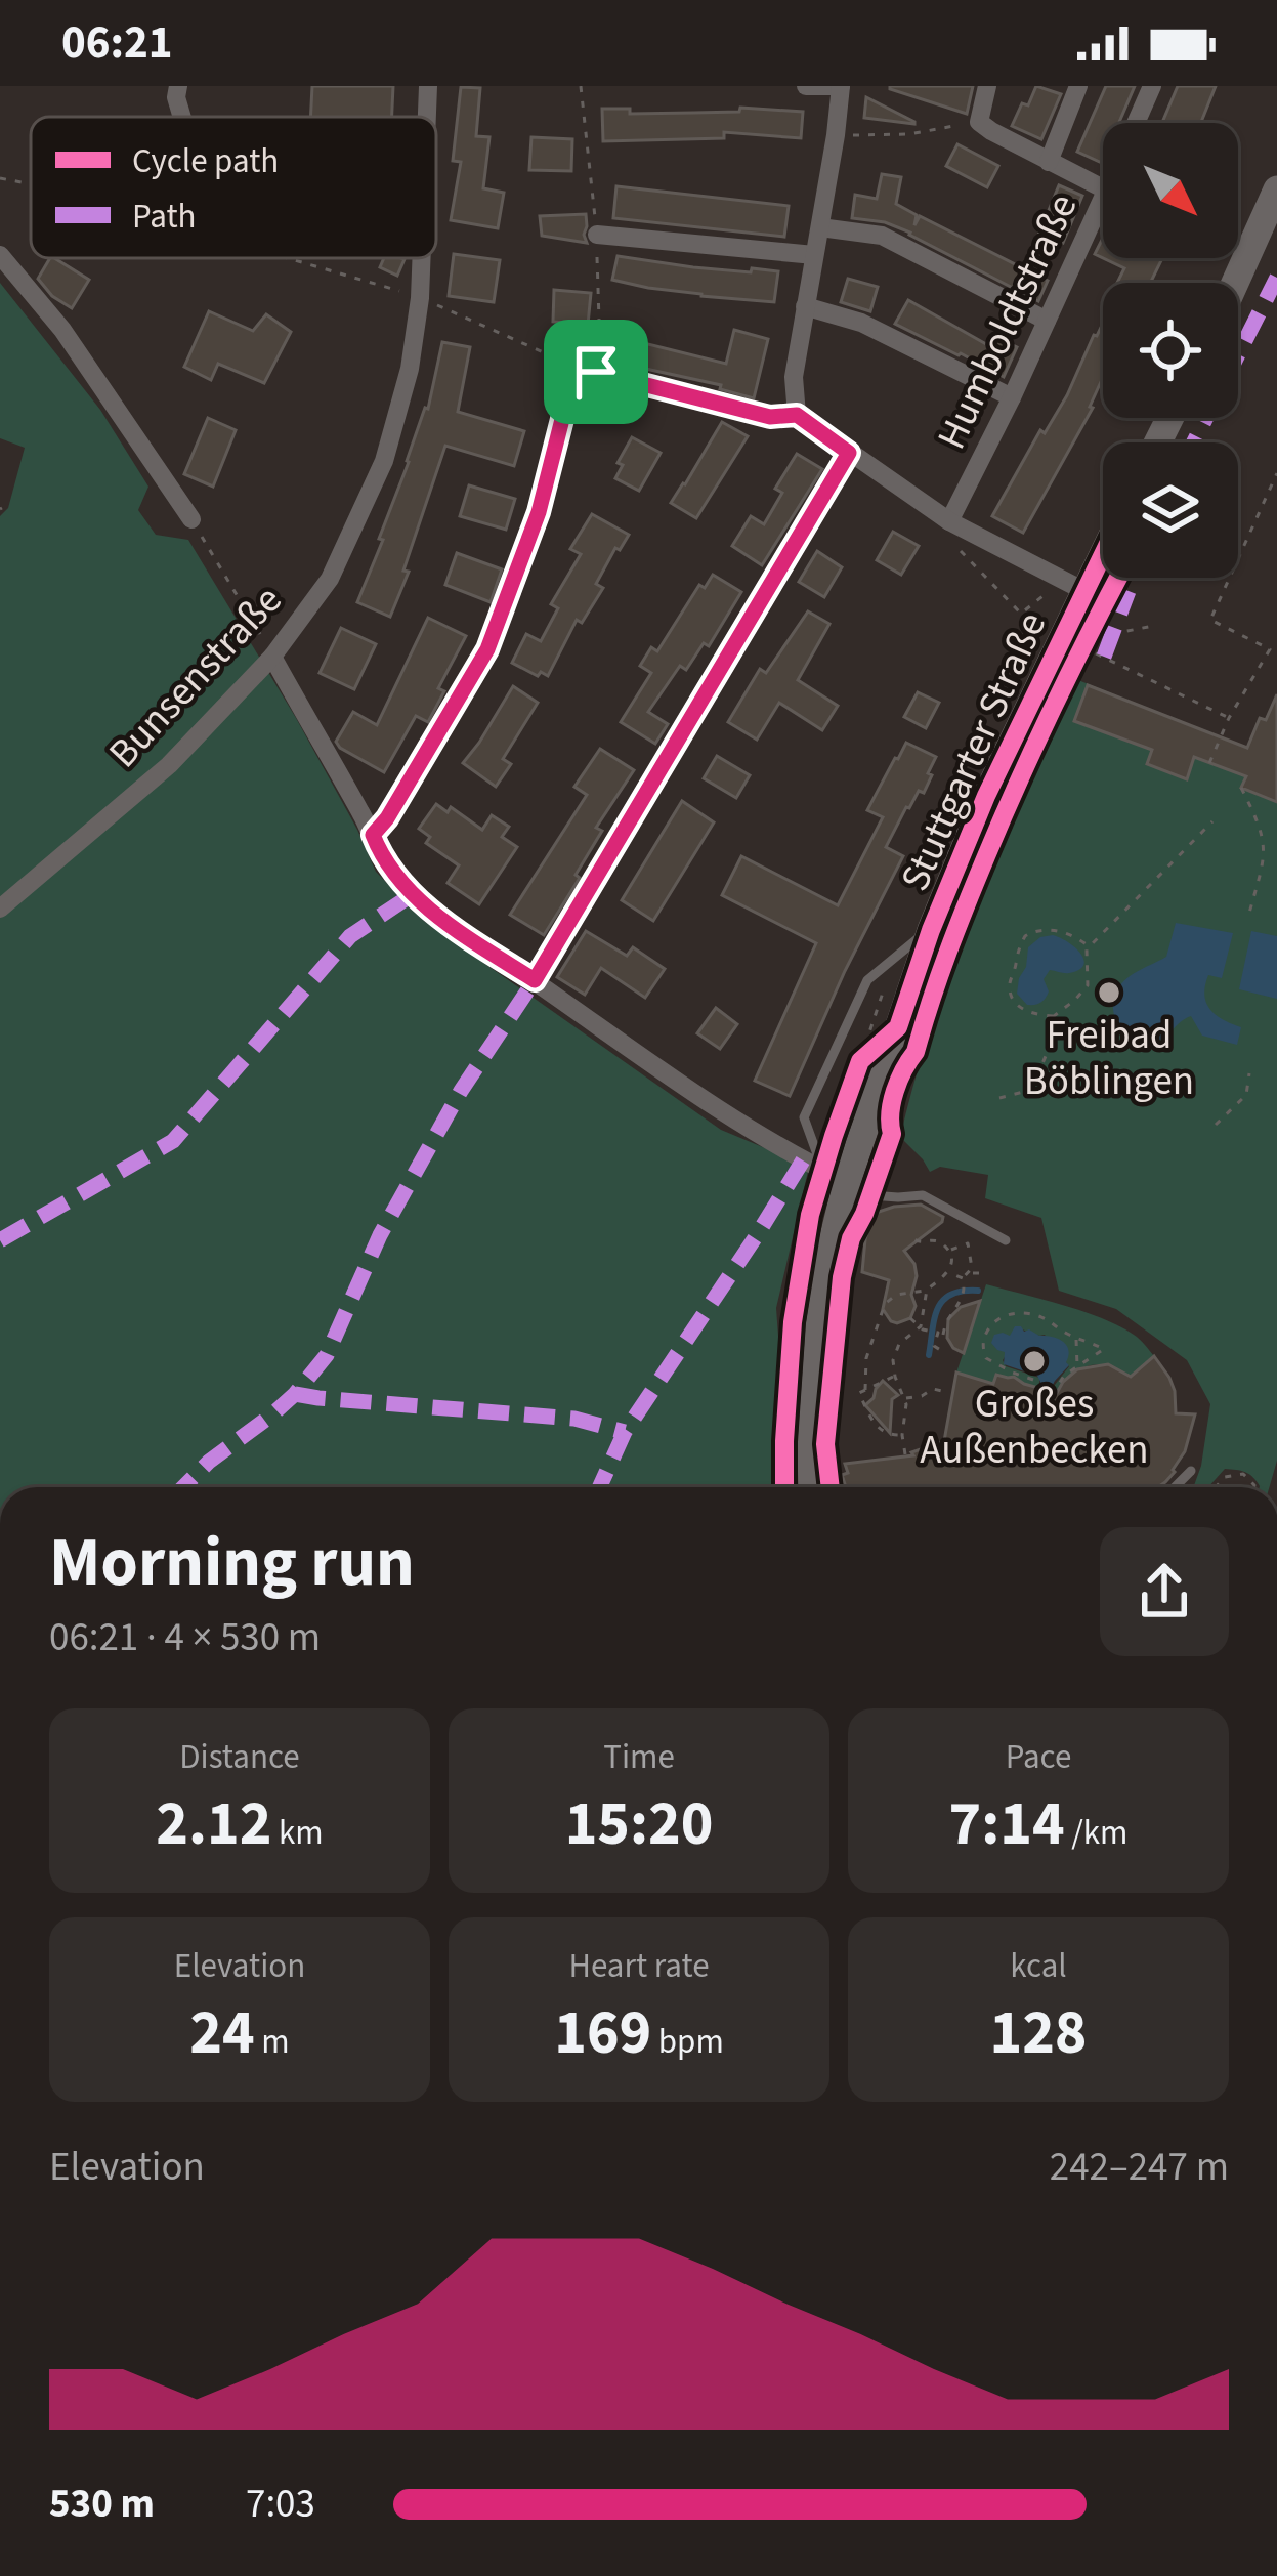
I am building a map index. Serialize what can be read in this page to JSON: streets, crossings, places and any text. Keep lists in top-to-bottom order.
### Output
{
  "streets": {
    "main road": ["Stuttgarter Straße"],
    "street": ["Humboldtstraße", "Bunsenstraße"]
  },
  "places": ["Freibad Böblingen", "Großes Außenbecken"],
  "legend": ["Cycle path", "Path"],
  "north": "bottom right",
  "page": {
    "status": "06:21",
    "heading": ["Morning run", "06:21 · 4 × 530 m"],
    "stats": [
      ["Distance", "2.12 km"],
      ["Time", "15:20"],
      ["Pace", "7:14 /km"],
      ["Elevation", "24 m"],
      ["Heart rate", "169 bpm"],
      ["kcal", "128"]
    ],
    "chart": ["Elevation", "242–247 m"],
    "list": [
      {
        "name": "530 m",
        "note": "7:03"
      }
    ]
  }
}
